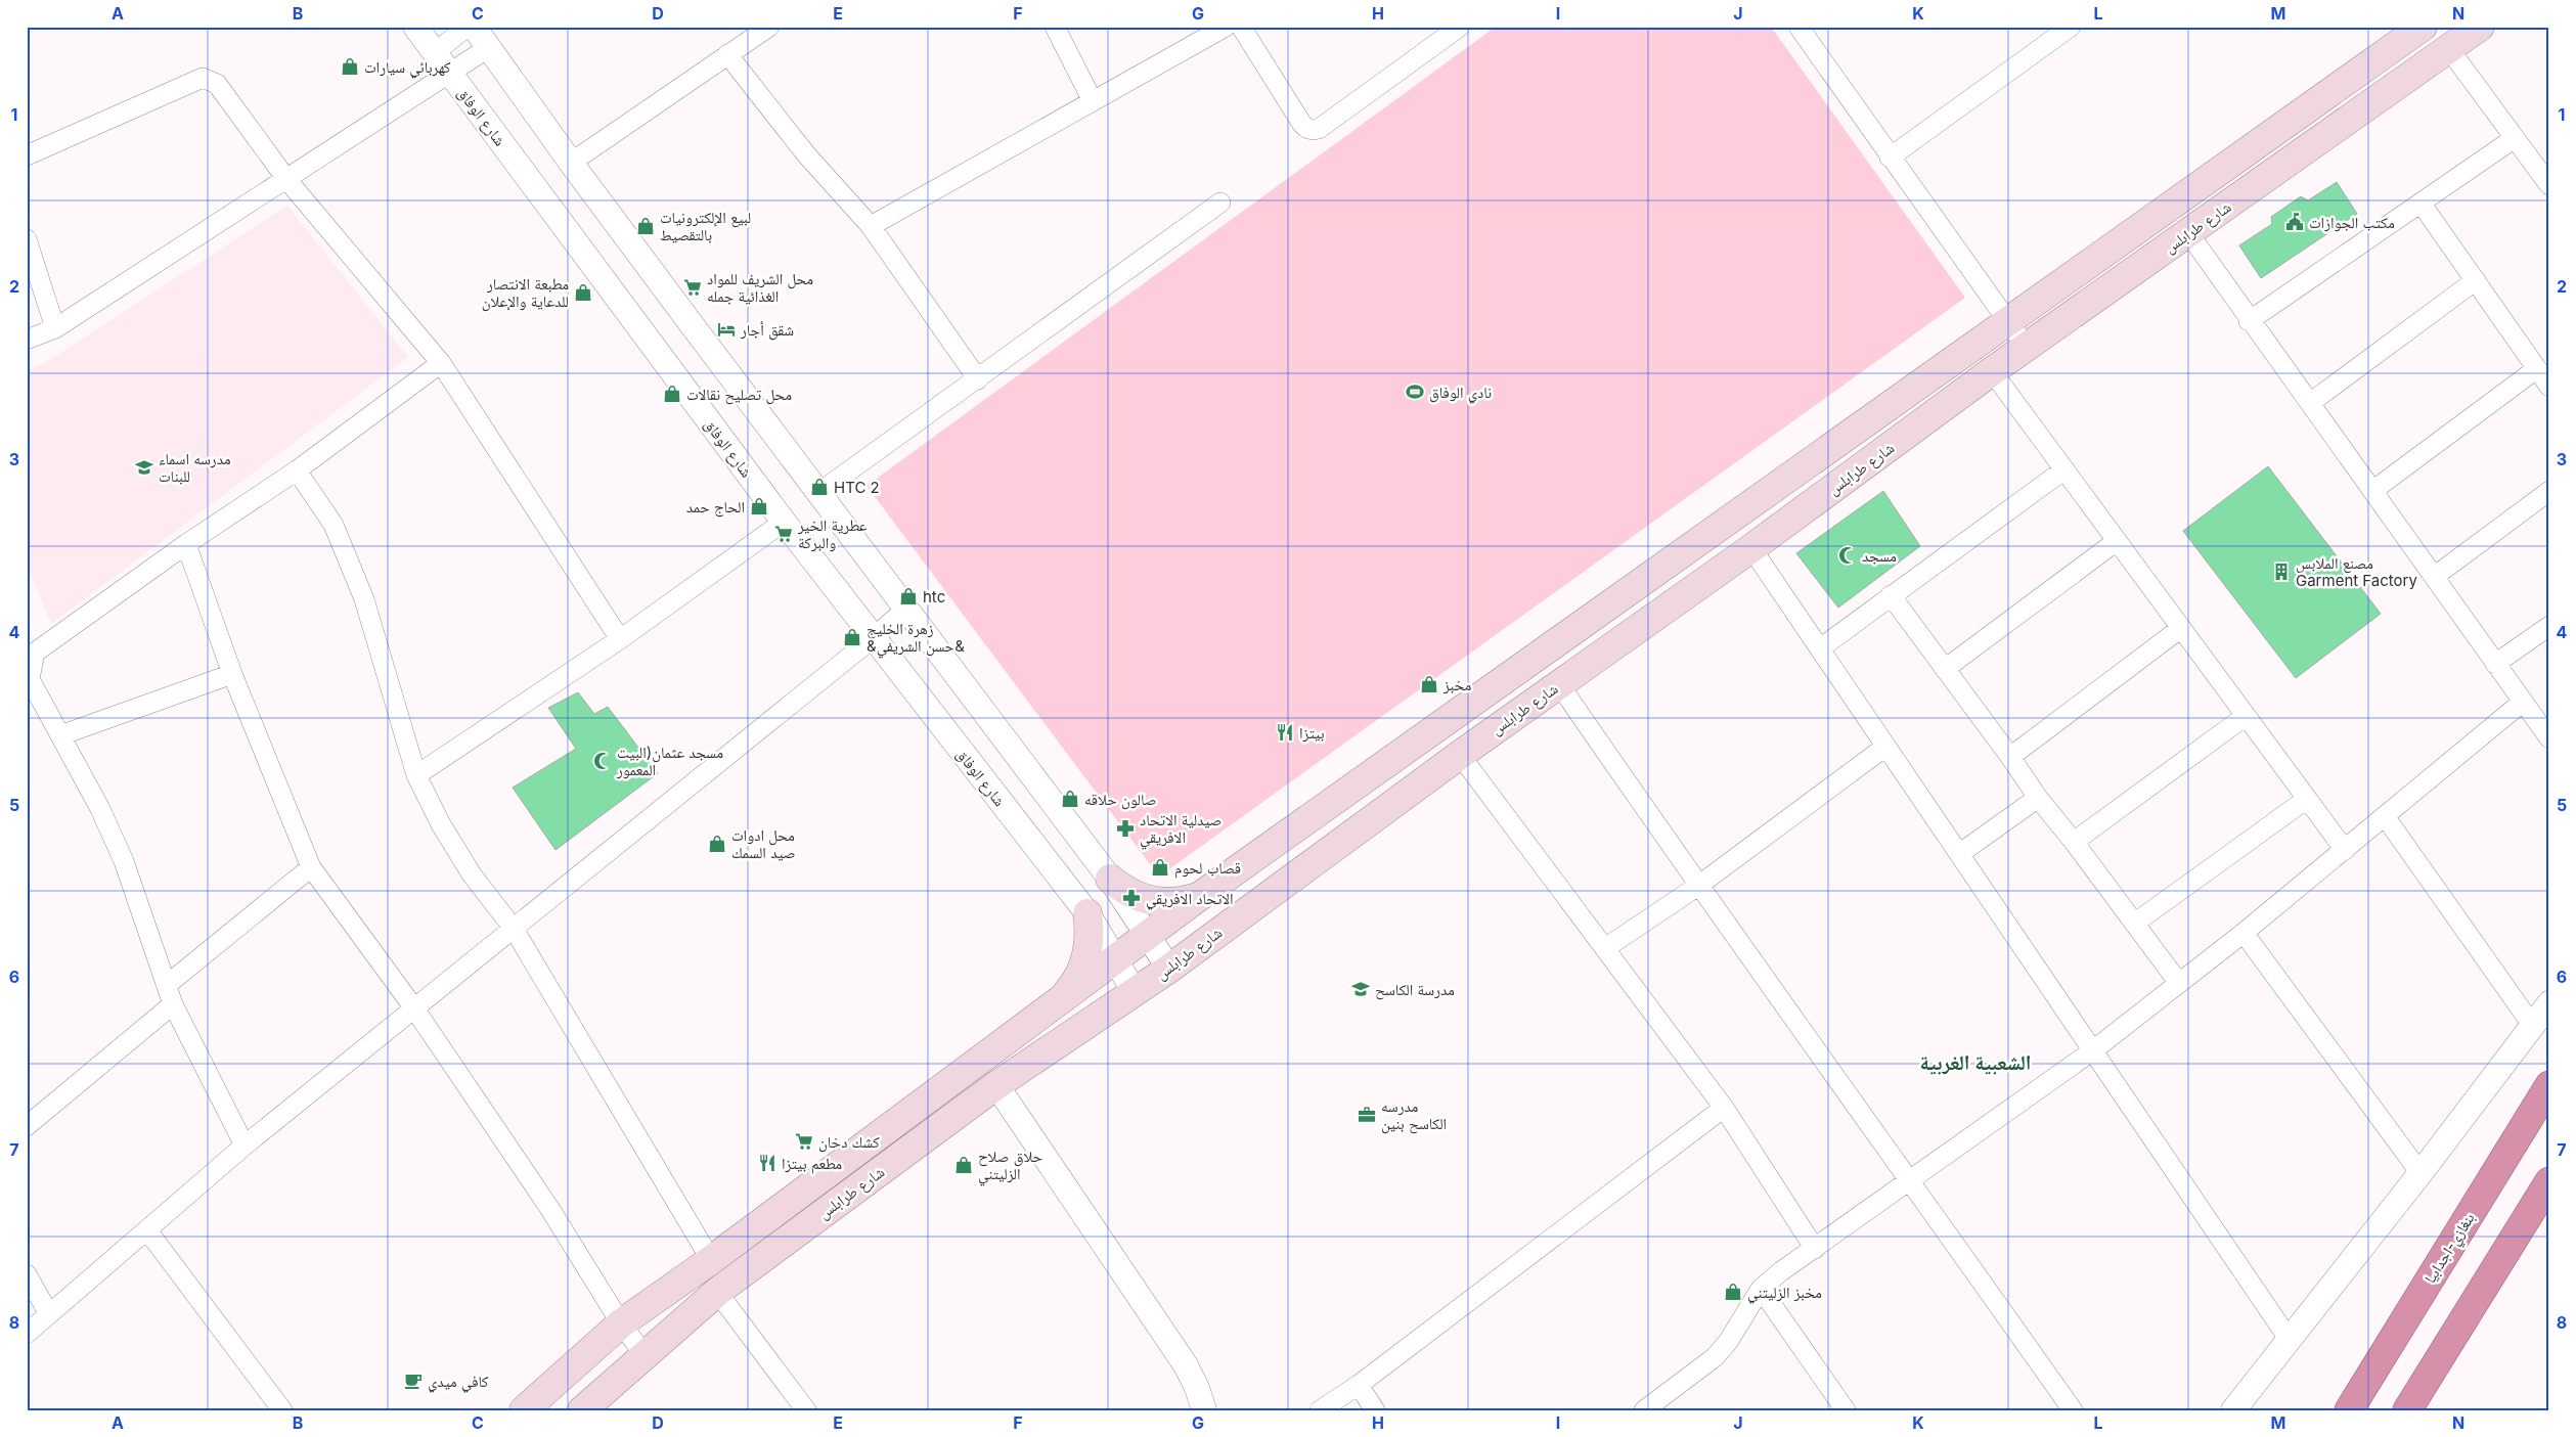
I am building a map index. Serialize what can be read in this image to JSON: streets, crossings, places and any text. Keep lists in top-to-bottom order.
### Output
{
  "streets": {
    "highway": ["بنغازي-اجدابيا"],
    "main road": ["شارع طرابلس"],
    "street": ["شارع الوفاق"]
  },
  "crossings": [
    ["شارع الوفاق", "شارع طرابلس"]
  ],
  "districts": ["الشعبية الغربية"],
  "places": {
    "shop": [
      "كهربائي سيارات",
      "لبيع الإلكترونيات بالتقصيط",
      "مطبعة الانتصار للدعاية والإعلان",
      "محل تصليح نقالات",
      "HTC 2",
      "الحاج حمد",
      "htc",
      "زهرة الخليج &حسن الشريفي&",
      "مخبز",
      "صالون حلاقه",
      "محل ادوات صيد السمك",
      "قصاب لحوم",
      "حلاق صلاح الزليتني",
      "مخبز الزليتني"
    ],
    "public building": ["مكتب الجوازات"],
    "supermarket": ["محل الشريف للمواد الغذائية جمله", "عطرية الخير والبركة", "كشك دخان"],
    "hotel": ["شقق أجار"],
    "sports": ["نادي الوفاق"],
    "school or university": ["مدرسه اسماء للبنات", "مدرسة الكاسح"],
    "mosque": ["مسجد", "مسجد عثمان(البيت المعمور"],
    "building": ["مصنع الملابس Garment Factory"],
    "restaurant": ["بيتزا", "مطعم بيتزا"],
    "pharmacy": ["صيدلية الاتحاد الافريقي", "الاتحاد الافريقي"],
    "office": ["مدرسه الكاسح بنين"],
    "cafe": ["كافي ميدي"]
  },
  "grid": {
    "columns": [
      "A",
      "B",
      "C",
      "D",
      "E",
      "F",
      "G",
      "H",
      "I",
      "J",
      "K",
      "L",
      "M",
      "N"
    ],
    "rows": [
      "1",
      "2",
      "3",
      "4",
      "5",
      "6",
      "7",
      "8"
    ]
  }
}
